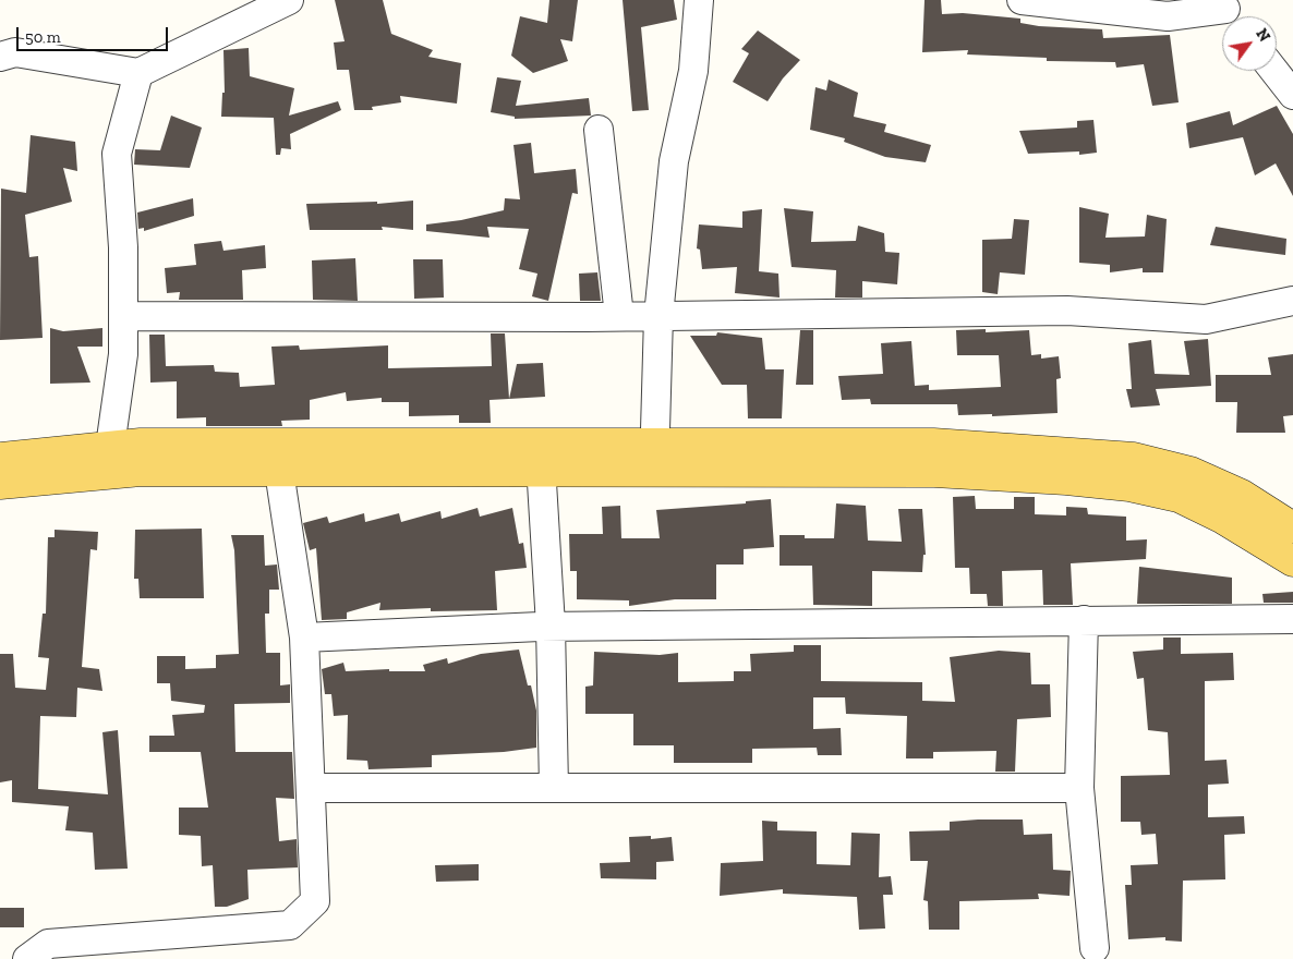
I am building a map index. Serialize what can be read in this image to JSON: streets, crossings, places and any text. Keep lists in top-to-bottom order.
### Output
{
  "scale_bar": "50 m",
  "north": "top right"
}
